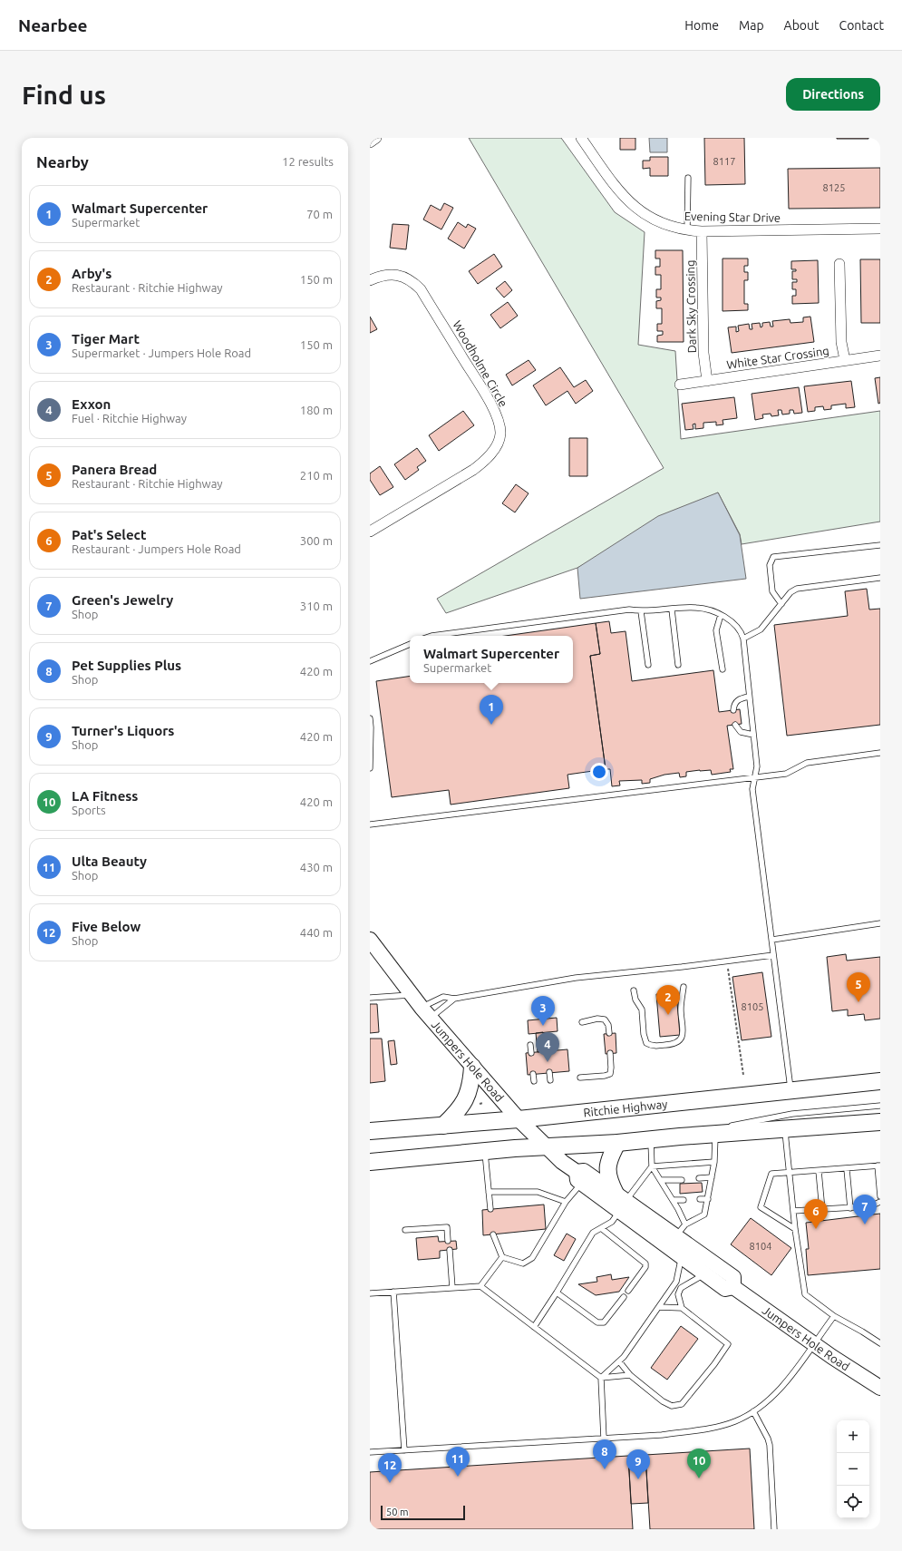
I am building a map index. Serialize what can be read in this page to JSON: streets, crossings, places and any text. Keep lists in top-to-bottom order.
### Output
{
  "streets": {
    "main road": ["Jumpers Hole Road", "Ritchie Highway"],
    "street": [
      "Evening Star Drive",
      "Dark Sky Crossing",
      "White Star Crossing",
      "Woodholme Circle"
    ]
  },
  "crossings": [
    ["Evening Star Drive", "Dark Sky Crossing"],
    ["Dark Sky Crossing", "White Star Crossing"],
    ["Jumpers Hole Road", "Ritchie Highway"]
  ],
  "house_numbers": [
    "8117",
    "8125",
    "8105",
    "8104"
  ],
  "scale_bar": "50 m",
  "page": {
    "header": "Nearbee",
    "nav": [
      "Home",
      "Map",
      "About",
      "Contact"
    ],
    "buttons": "Directions",
    "title": "Find us",
    "heading": ["Nearby", "12 results"],
    "list": [
      {
        "mark": "1",
        "name": "Walmart Supercenter",
        "note": "Supermarket",
        "value": "70 m"
      },
      {
        "mark": "2",
        "name": "Arby's",
        "note": "Restaurant · Ritchie Highway",
        "value": "150 m"
      },
      {
        "mark": "3",
        "name": "Tiger Mart",
        "note": "Supermarket · Jumpers Hole Road",
        "value": "150 m"
      },
      {
        "mark": "4",
        "name": "Exxon",
        "note": "Fuel · Ritchie Highway",
        "value": "180 m"
      },
      {
        "mark": "5",
        "name": "Panera Bread",
        "note": "Restaurant · Ritchie Highway",
        "value": "210 m"
      },
      {
        "mark": "6",
        "name": "Pat's Select",
        "note": "Restaurant · Jumpers Hole Road",
        "value": "300 m"
      },
      {
        "mark": "7",
        "name": "Green's Jewelry",
        "note": "Shop",
        "value": "310 m"
      },
      {
        "mark": "8",
        "name": "Pet Supplies Plus",
        "note": "Shop",
        "value": "420 m"
      },
      {
        "mark": "9",
        "name": "Turner's Liquors",
        "note": "Shop",
        "value": "420 m"
      },
      {
        "mark": "10",
        "name": "LA Fitness",
        "note": "Sports",
        "value": "420 m"
      },
      {
        "mark": "11",
        "name": "Ulta Beauty",
        "note": "Shop",
        "value": "430 m"
      },
      {
        "mark": "12",
        "name": "Five Below",
        "note": "Shop",
        "value": "440 m"
      }
    ],
    "popup": ["Walmart Supercenter", "Supermarket"],
    "pins": [
      "1",
      "5",
      "2",
      "3",
      "4",
      "7",
      "6",
      "8",
      "11",
      "10",
      "9",
      "12"
    ],
    "map_buttons": ["+", "−"],
    "scale": "50 m"
  }
}
